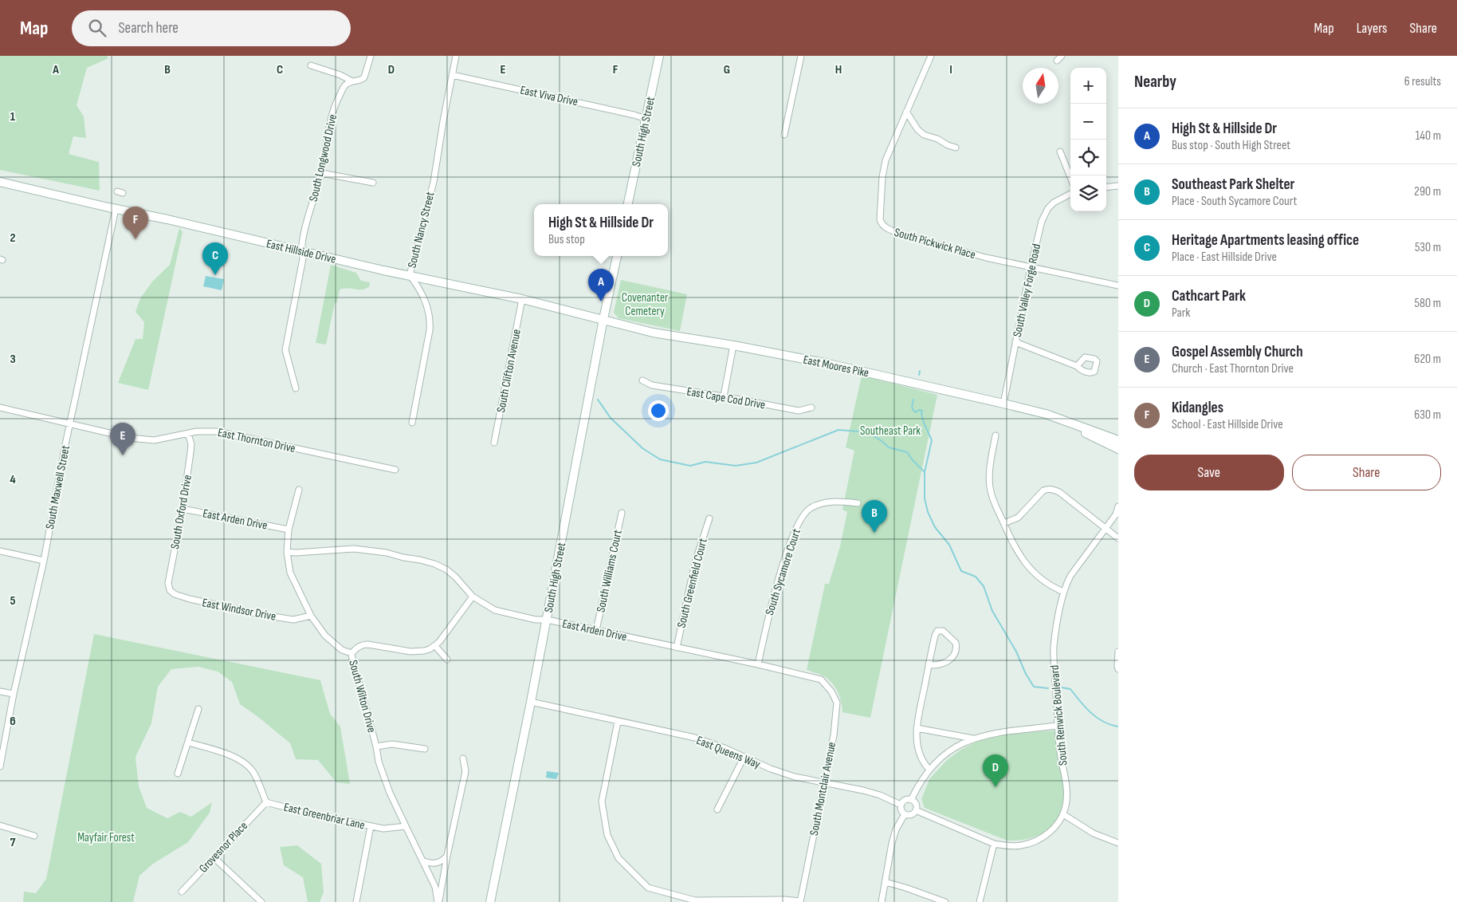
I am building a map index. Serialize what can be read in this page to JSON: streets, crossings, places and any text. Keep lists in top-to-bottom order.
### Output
{
  "streets": {
    "main road": ["South High Street", "East Hillside Drive", "East Moores Pike"],
    "street": [
      "East Viva Drive",
      "South Longwood Drive",
      "South Nancy Street",
      "South Pickwick Place",
      "South Valley Forge Road",
      "South Clifton Avenue",
      "East Cape Cod Drive",
      "East Thornton Drive",
      "South Maxwell Street",
      "South Oxford Drive",
      "East Arden Drive",
      "South Williams Court",
      "South Sycamore Court",
      "South Greenfield Court",
      "East Windsor Drive",
      "South Wilton Drive",
      "South Renwick Boulevard",
      "East Queens Way",
      "South Montclair Avenue",
      "East Greenbriar Lane",
      "Grovesnor Place"
    ]
  },
  "crossings": [
    ["East Viva Drive", "South High Street"],
    ["East Viva Drive", "South Nancy Street"],
    ["South High Street", "East Hillside Drive"],
    ["South High Street", "East Moores Pike"],
    ["South High Street", "East Arden Drive"],
    ["South High Street", "East Queens Way"],
    ["South Longwood Drive", "East Hillside Drive"],
    ["South Nancy Street", "East Hillside Drive"],
    ["South Pickwick Place", "South Valley Forge Road"],
    ["East Hillside Drive", "East Moores Pike"],
    ["East Hillside Drive", "South Clifton Avenue"],
    ["East Hillside Drive", "South Maxwell Street"],
    ["South Valley Forge Road", "East Moores Pike"],
    ["East Thornton Drive", "South Maxwell Street"],
    ["East Thornton Drive", "South Oxford Drive"],
    ["South Oxford Drive", "East Arden Drive"],
    ["South Oxford Drive", "East Windsor Drive"],
    ["East Arden Drive", "South Williams Court"],
    ["East Arden Drive", "South Sycamore Court"],
    ["East Arden Drive", "South Greenfield Court"],
    ["East Arden Drive", "South Wilton Drive"],
    ["East Arden Drive", "South Montclair Avenue"],
    ["East Windsor Drive", "South Wilton Drive"],
    ["South Wilton Drive", "East Greenbriar Lane"],
    ["South Renwick Boulevard", "East Queens Way"],
    ["East Queens Way", "South Montclair Avenue"],
    ["East Greenbriar Lane", "Grovesnor Place"]
  ],
  "parks": ["Covenanter Cemetery", "Southeast Park", "Mayfair Forest"],
  "north": "top",
  "page": {
    "header": "Map",
    "search": "Search here",
    "nav": ["Map", "Layers", "Share"],
    "heading": ["Nearby", "6 results"],
    "map_buttons": ["+", "−"],
    "list": [
      {
        "mark": "A",
        "name": "High St & Hillside Dr",
        "note": "Bus stop · South High Street",
        "value": "140 m"
      },
      {
        "mark": "B",
        "name": "Southeast Park Shelter",
        "note": "Place · South Sycamore Court",
        "value": "290 m"
      },
      {
        "mark": "C",
        "name": "Heritage Apartments leasing office",
        "note": "Place · East Hillside Drive",
        "value": "530 m"
      },
      {
        "mark": "D",
        "name": "Cathcart Park",
        "note": "Park",
        "value": "580 m"
      },
      {
        "mark": "E",
        "name": "Gospel Assembly Church",
        "note": "Church · East Thornton Drive",
        "value": "620 m"
      },
      {
        "mark": "F",
        "name": "Kidangles",
        "note": "School · East Hillside Drive",
        "value": "630 m"
      }
    ],
    "popup": ["High St & Hillside Dr", "Bus stop"],
    "pins": [
      "F",
      "C",
      "A",
      "E",
      "B",
      "D"
    ],
    "buttons": ["Save", "Share"]
  },
  "grid": {
    "columns": [
      "A",
      "B",
      "C",
      "D",
      "E",
      "F",
      "G",
      "H",
      "I"
    ],
    "rows": [
      "1",
      "2",
      "3",
      "4",
      "5",
      "6",
      "7"
    ]
  }
}
